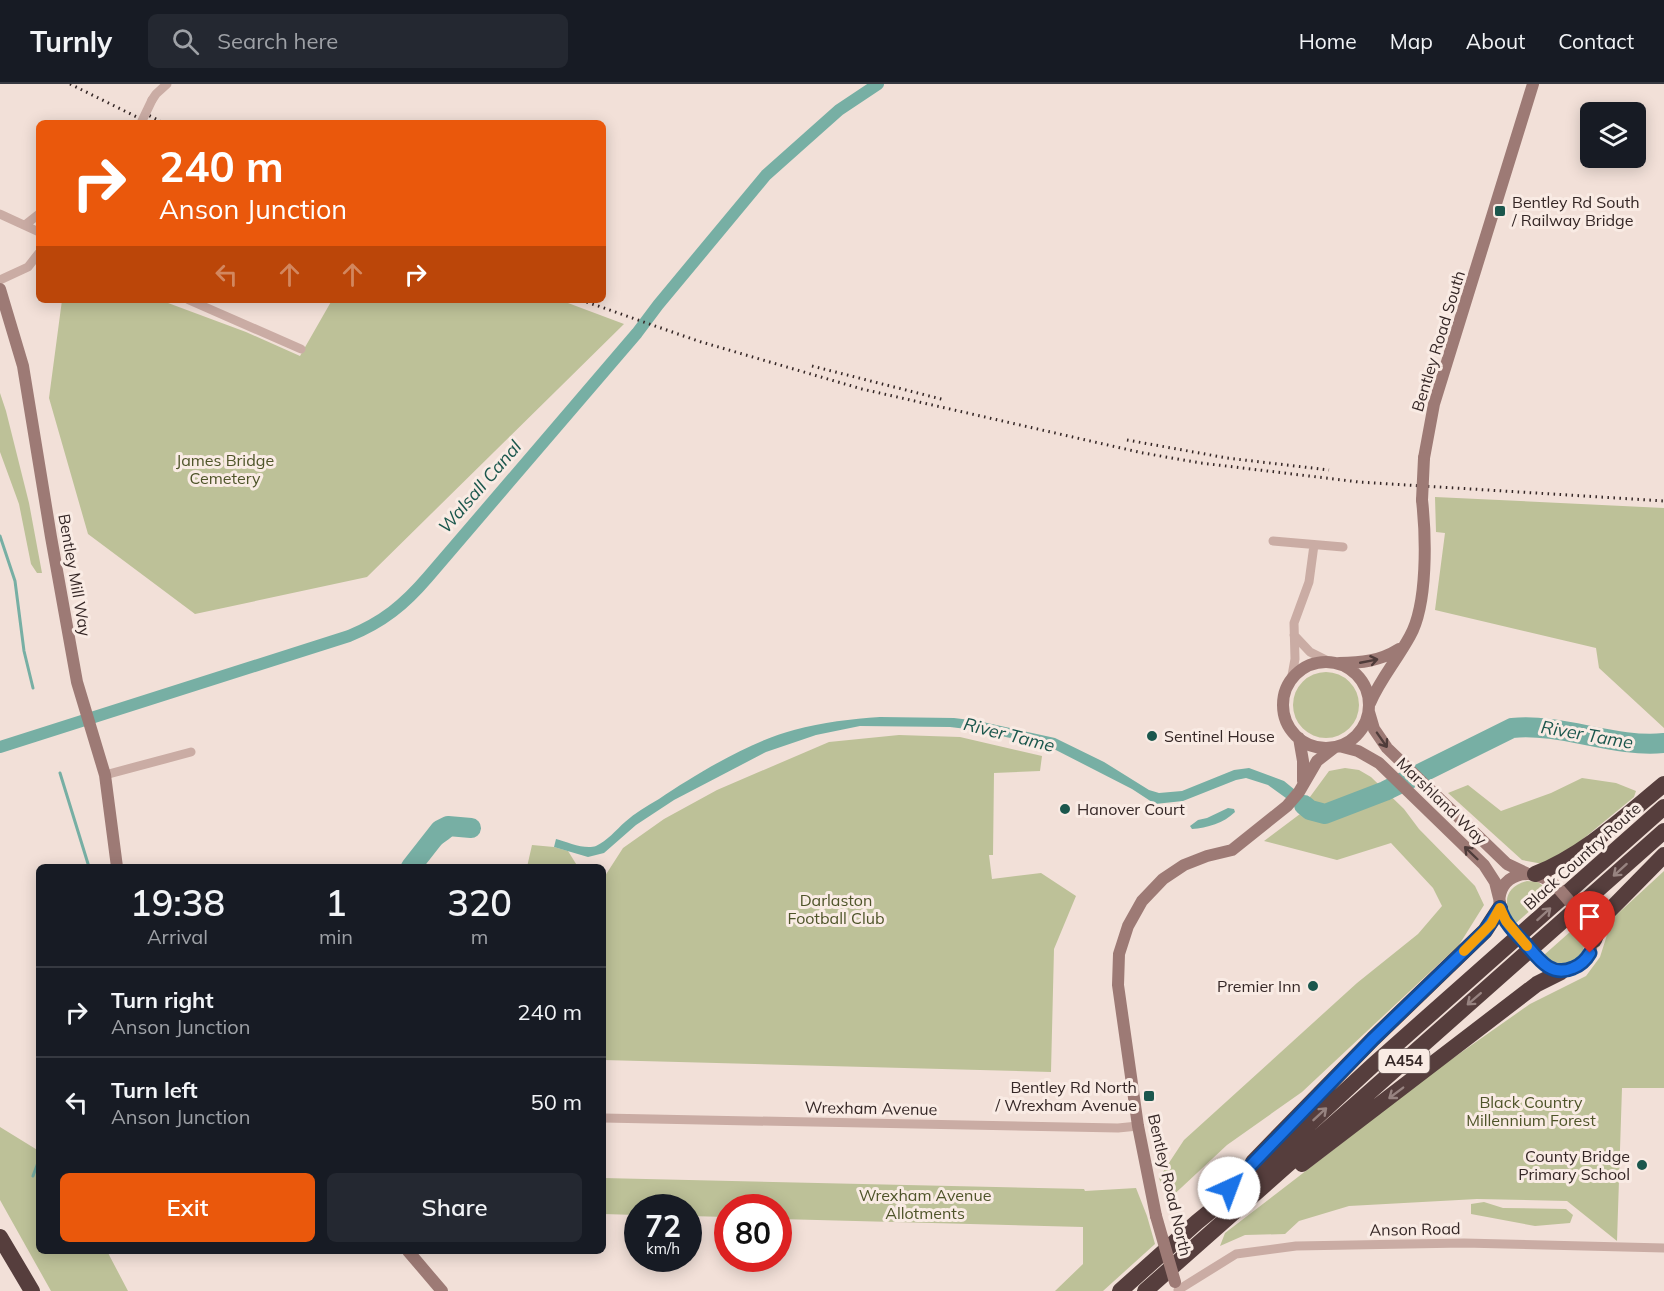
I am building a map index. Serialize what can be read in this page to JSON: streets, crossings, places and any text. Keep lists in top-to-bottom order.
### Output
{
  "streets": {
    "highway": ["Black Country Route", "A454"],
    "street": [
      "Bentley Road South",
      "Bentley Mill Way",
      "Marshland Way",
      "Wrexham Avenue",
      "Bentley Road North",
      "Anson Road"
    ]
  },
  "crossings": [
    ["Bentley Road South", "Marshland Way"],
    ["Bentley Road South", "Bentley Road North"],
    ["Marshland Way", "Bentley Road North"],
    ["Wrexham Avenue", "Bentley Road North"],
    ["Bentley Road North", "Anson Road"]
  ],
  "water": ["Walsall Canal", "River Tame"],
  "parks": [
    "James Bridge Cemetery",
    "Darlaston Football Club",
    "Black Country Millennium Forest",
    "Wrexham Avenue Allotments"
  ],
  "places": {
    "transit": ["Bentley Rd South / Railway Bridge", "Bentley Rd North / Wrexham Avenue"],
    "other": [
      "Sentinel House",
      "Hanover Court",
      "Premier Inn",
      "County Bridge Primary School"
    ]
  },
  "page": {
    "header": "Turnly",
    "search": "Search here",
    "nav": [
      "Home",
      "Map",
      "About",
      "Contact"
    ],
    "turn": ["240 m", "Anson Junction"],
    "eta": [
      "19:38",
      "Arrival",
      "1",
      "min",
      "320",
      "m"
    ],
    "list": [
      {
        "name": "Turn right",
        "note": "Anson Junction",
        "value": "240 m"
      },
      {
        "name": "Turn left",
        "note": "Anson Junction",
        "value": "50 m"
      }
    ],
    "buttons": ["Exit", "Share"],
    "speed": "72 km/h",
    "limit": "80"
  }
}
